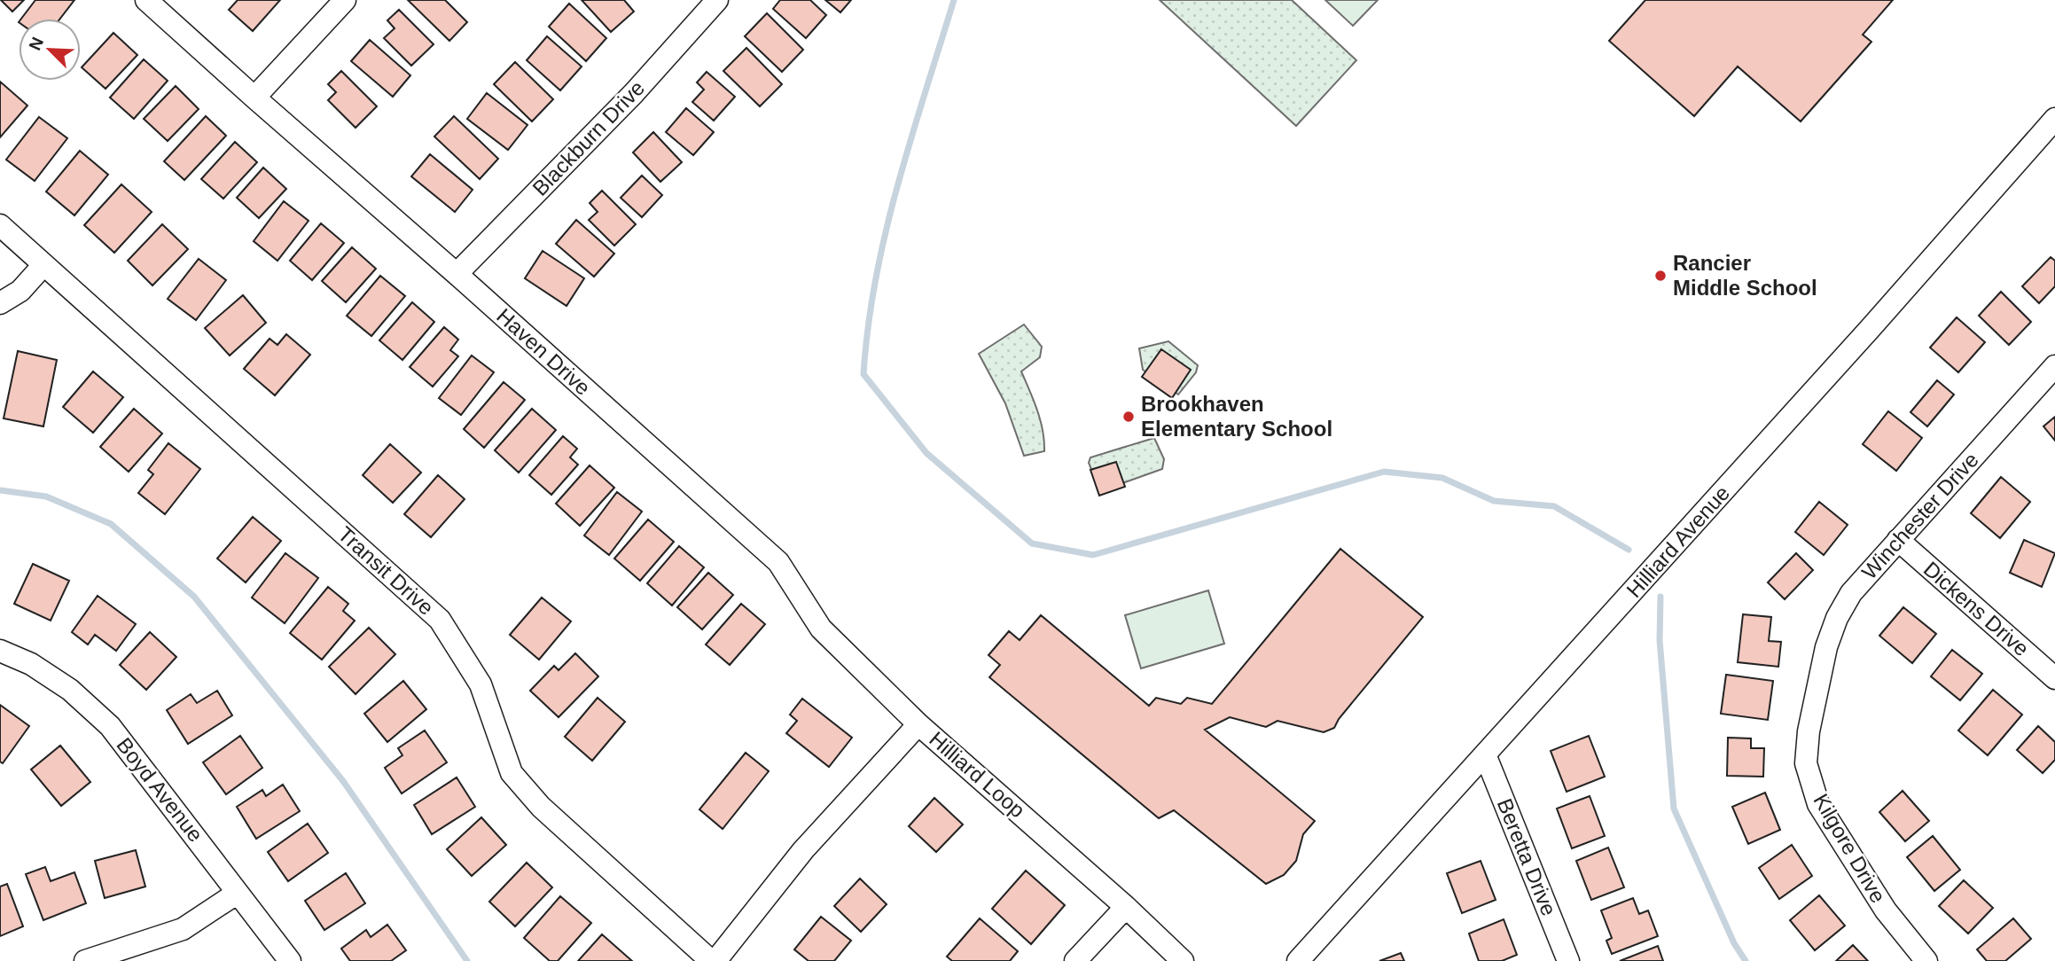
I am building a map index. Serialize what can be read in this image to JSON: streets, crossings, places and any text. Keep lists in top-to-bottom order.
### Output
{
  "streets": {
    "street": [
      "Blackburn Drive",
      "Haven Drive",
      "Winchester Drive",
      "Hilliard Avenue",
      "Transit Drive",
      "Dickens Drive",
      "Hilliard Loop",
      "Boyd Avenue",
      "Kilgore Drive",
      "Beretta Drive"
    ]
  },
  "crossings": [
    ["Blackburn Drive", "Haven Drive"],
    ["Haven Drive", "Hilliard Loop"],
    ["Winchester Drive", "Dickens Drive"],
    ["Winchester Drive", "Kilgore Drive"],
    ["Hilliard Avenue", "Beretta Drive"]
  ],
  "places": ["Rancier Middle School", "Brookhaven Elementary School"],
  "north": "top left"
}
